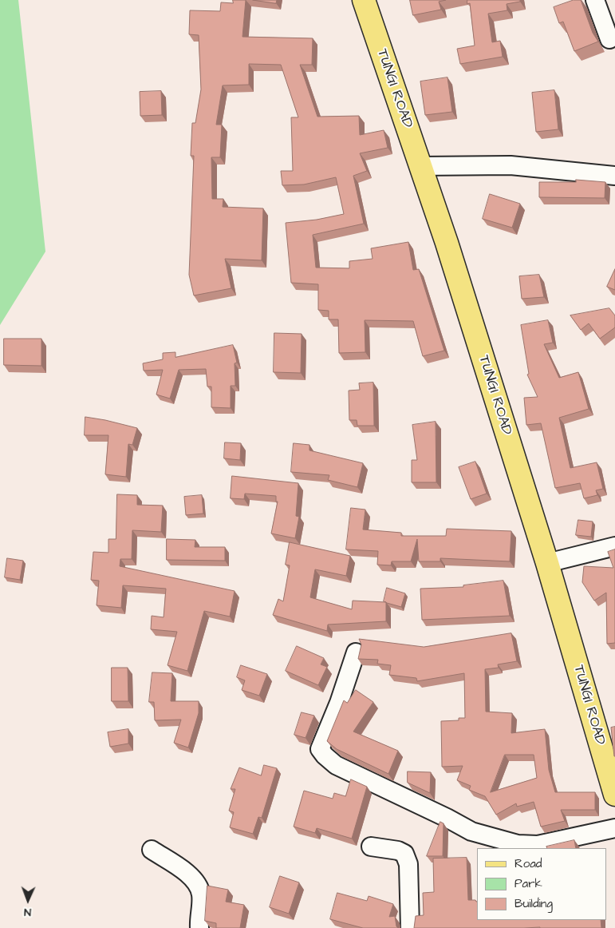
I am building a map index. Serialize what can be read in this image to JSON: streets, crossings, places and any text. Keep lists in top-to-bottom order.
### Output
{
  "streets": {
    "main road": ["TUNGI ROAD"]
  },
  "legend": ["Road", "Park", "Building"],
  "north": "bottom"
}
